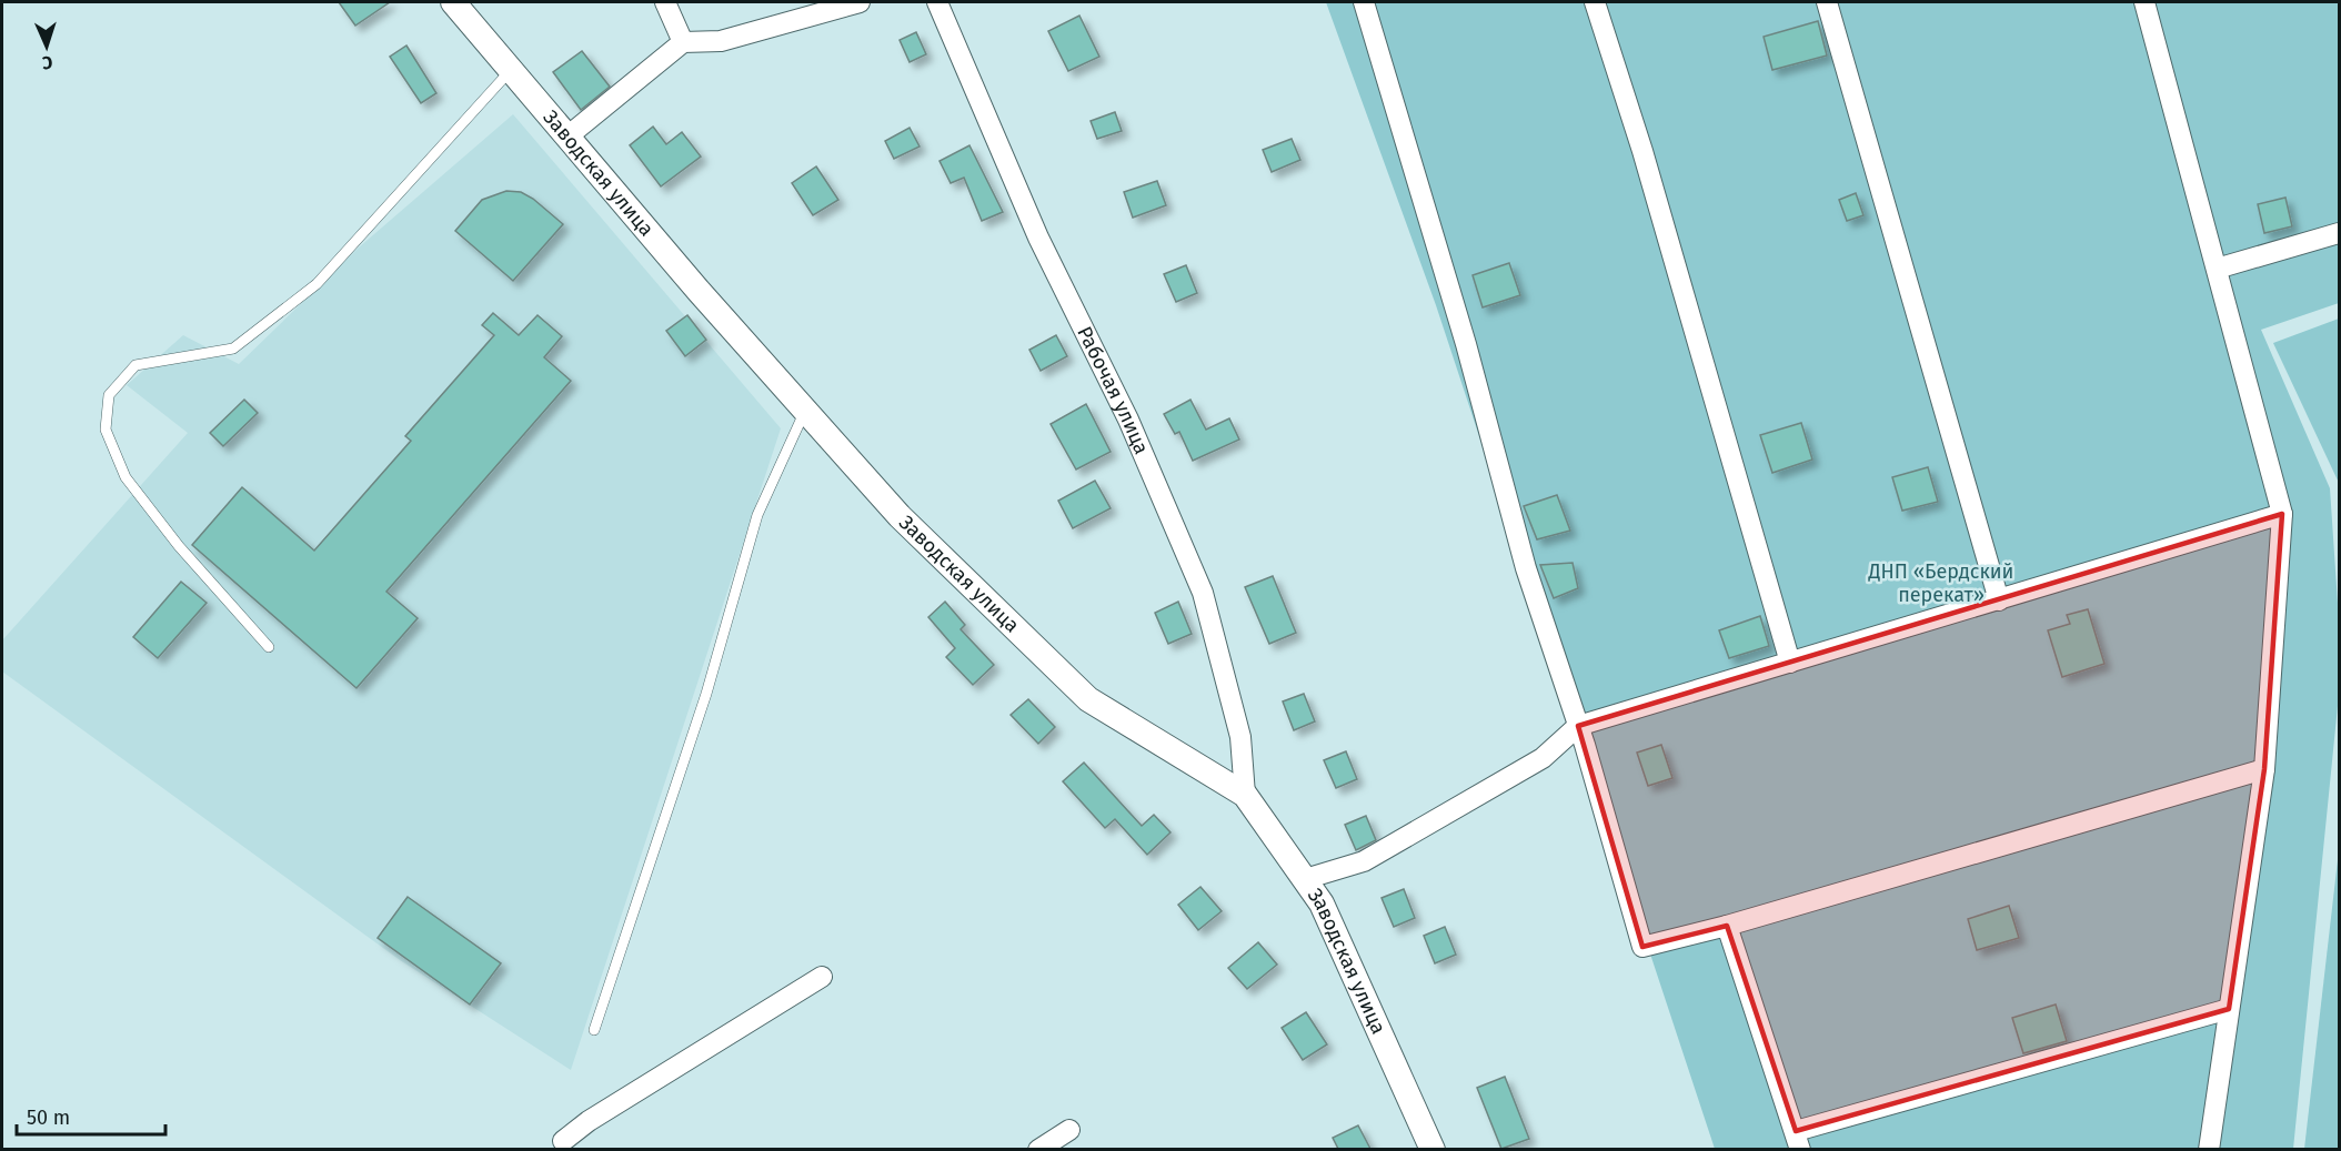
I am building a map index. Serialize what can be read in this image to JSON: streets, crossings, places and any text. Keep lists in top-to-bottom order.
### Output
{
  "streets": {
    "street": ["Заводская улица", "Рабочая улица"]
  },
  "crossings": [
    ["Заводская улица", "Рабочая улица"]
  ],
  "parks": ["ДНП «Бердский перекат»"],
  "scale_bar": "50 m",
  "north": "bottom"
}
